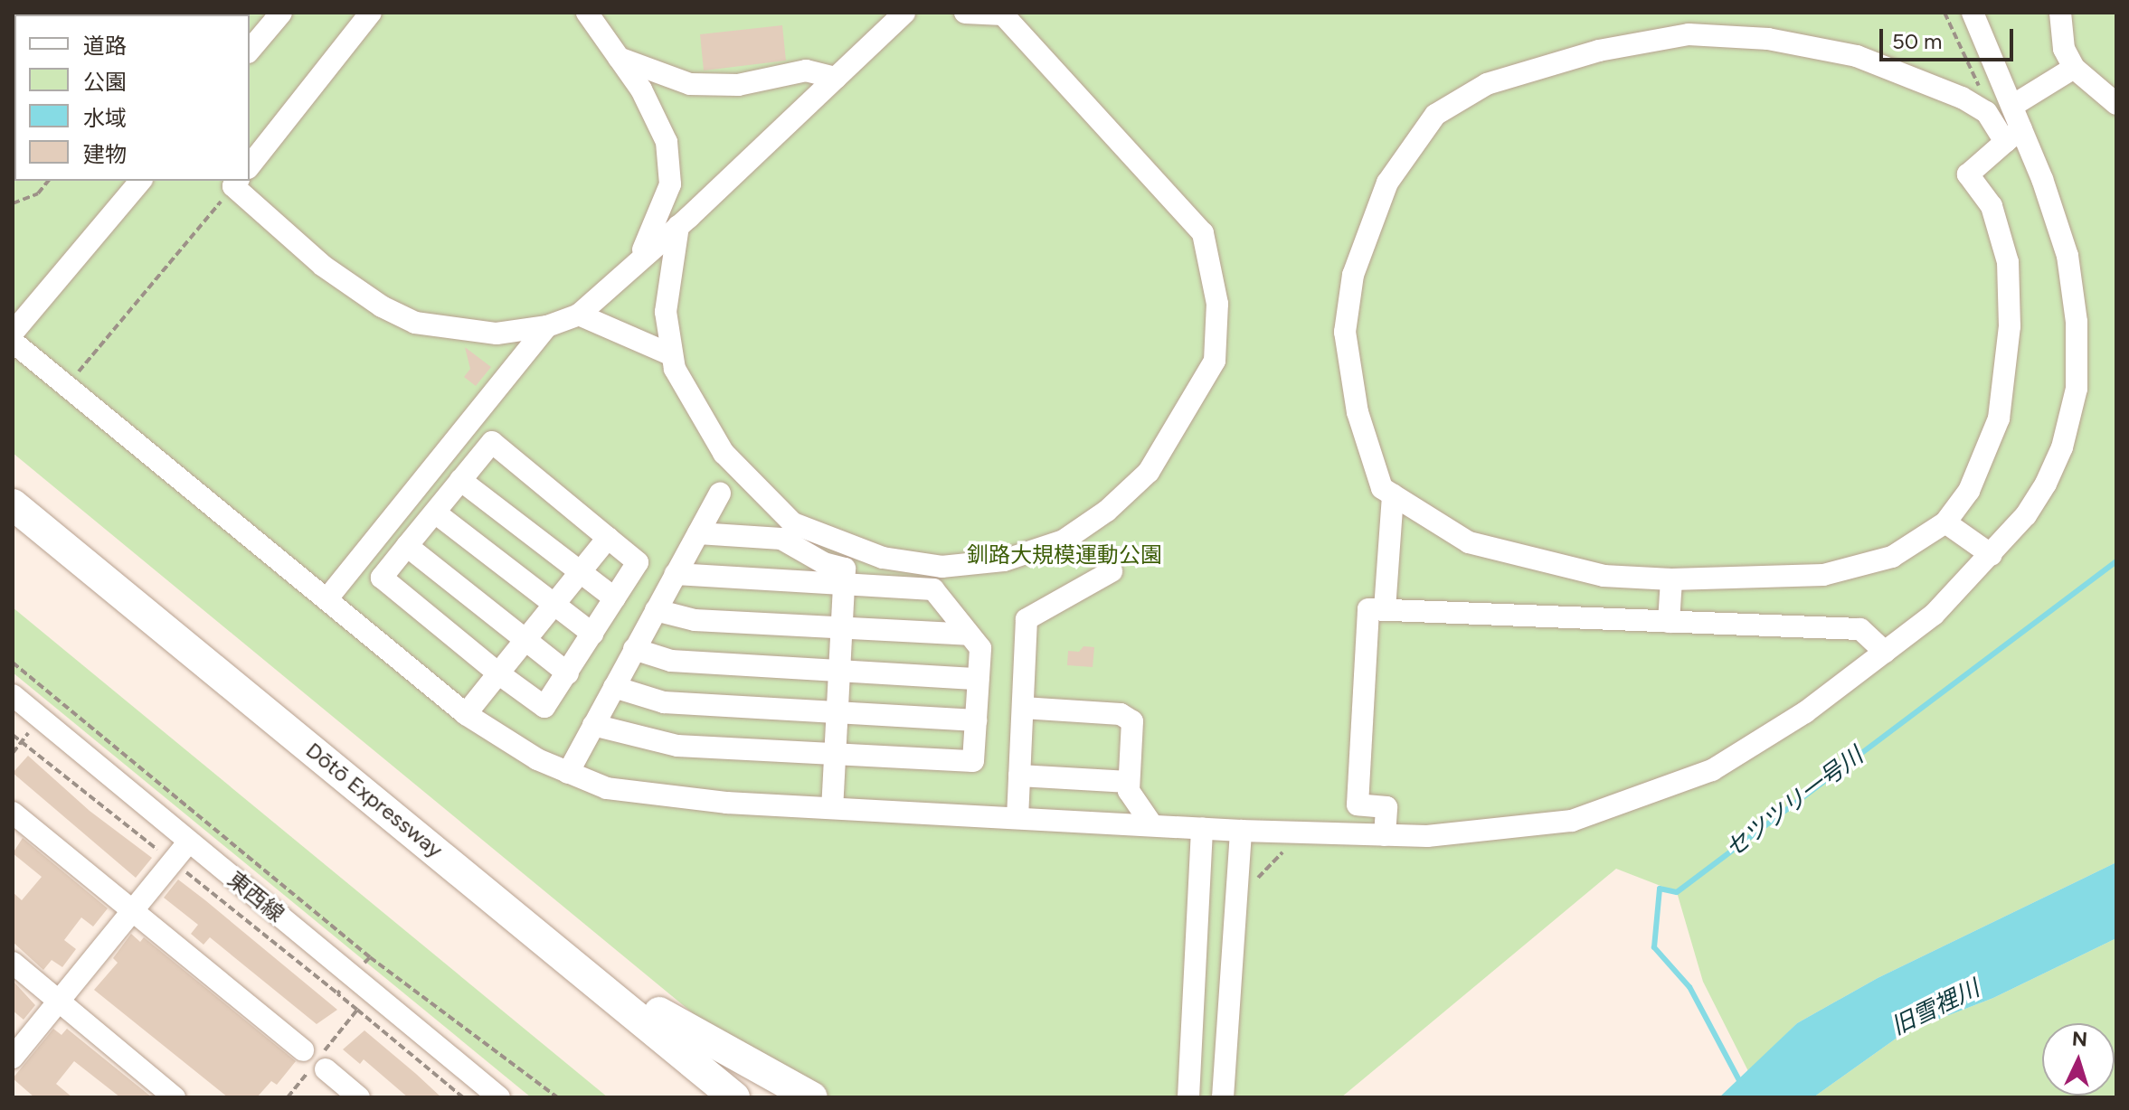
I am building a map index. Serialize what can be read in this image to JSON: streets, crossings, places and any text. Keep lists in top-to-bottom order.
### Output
{
  "streets": {
    "highway": ["Dōtō Expressway"],
    "street": ["東西線"]
  },
  "water": ["セツツリ一号川", "旧雪裡川"],
  "parks": ["釧路大規模運動公園"],
  "legend": [
    "道路",
    "公園",
    "水域",
    "建物"
  ],
  "scale_bar": "50 m",
  "north": "top"
}
